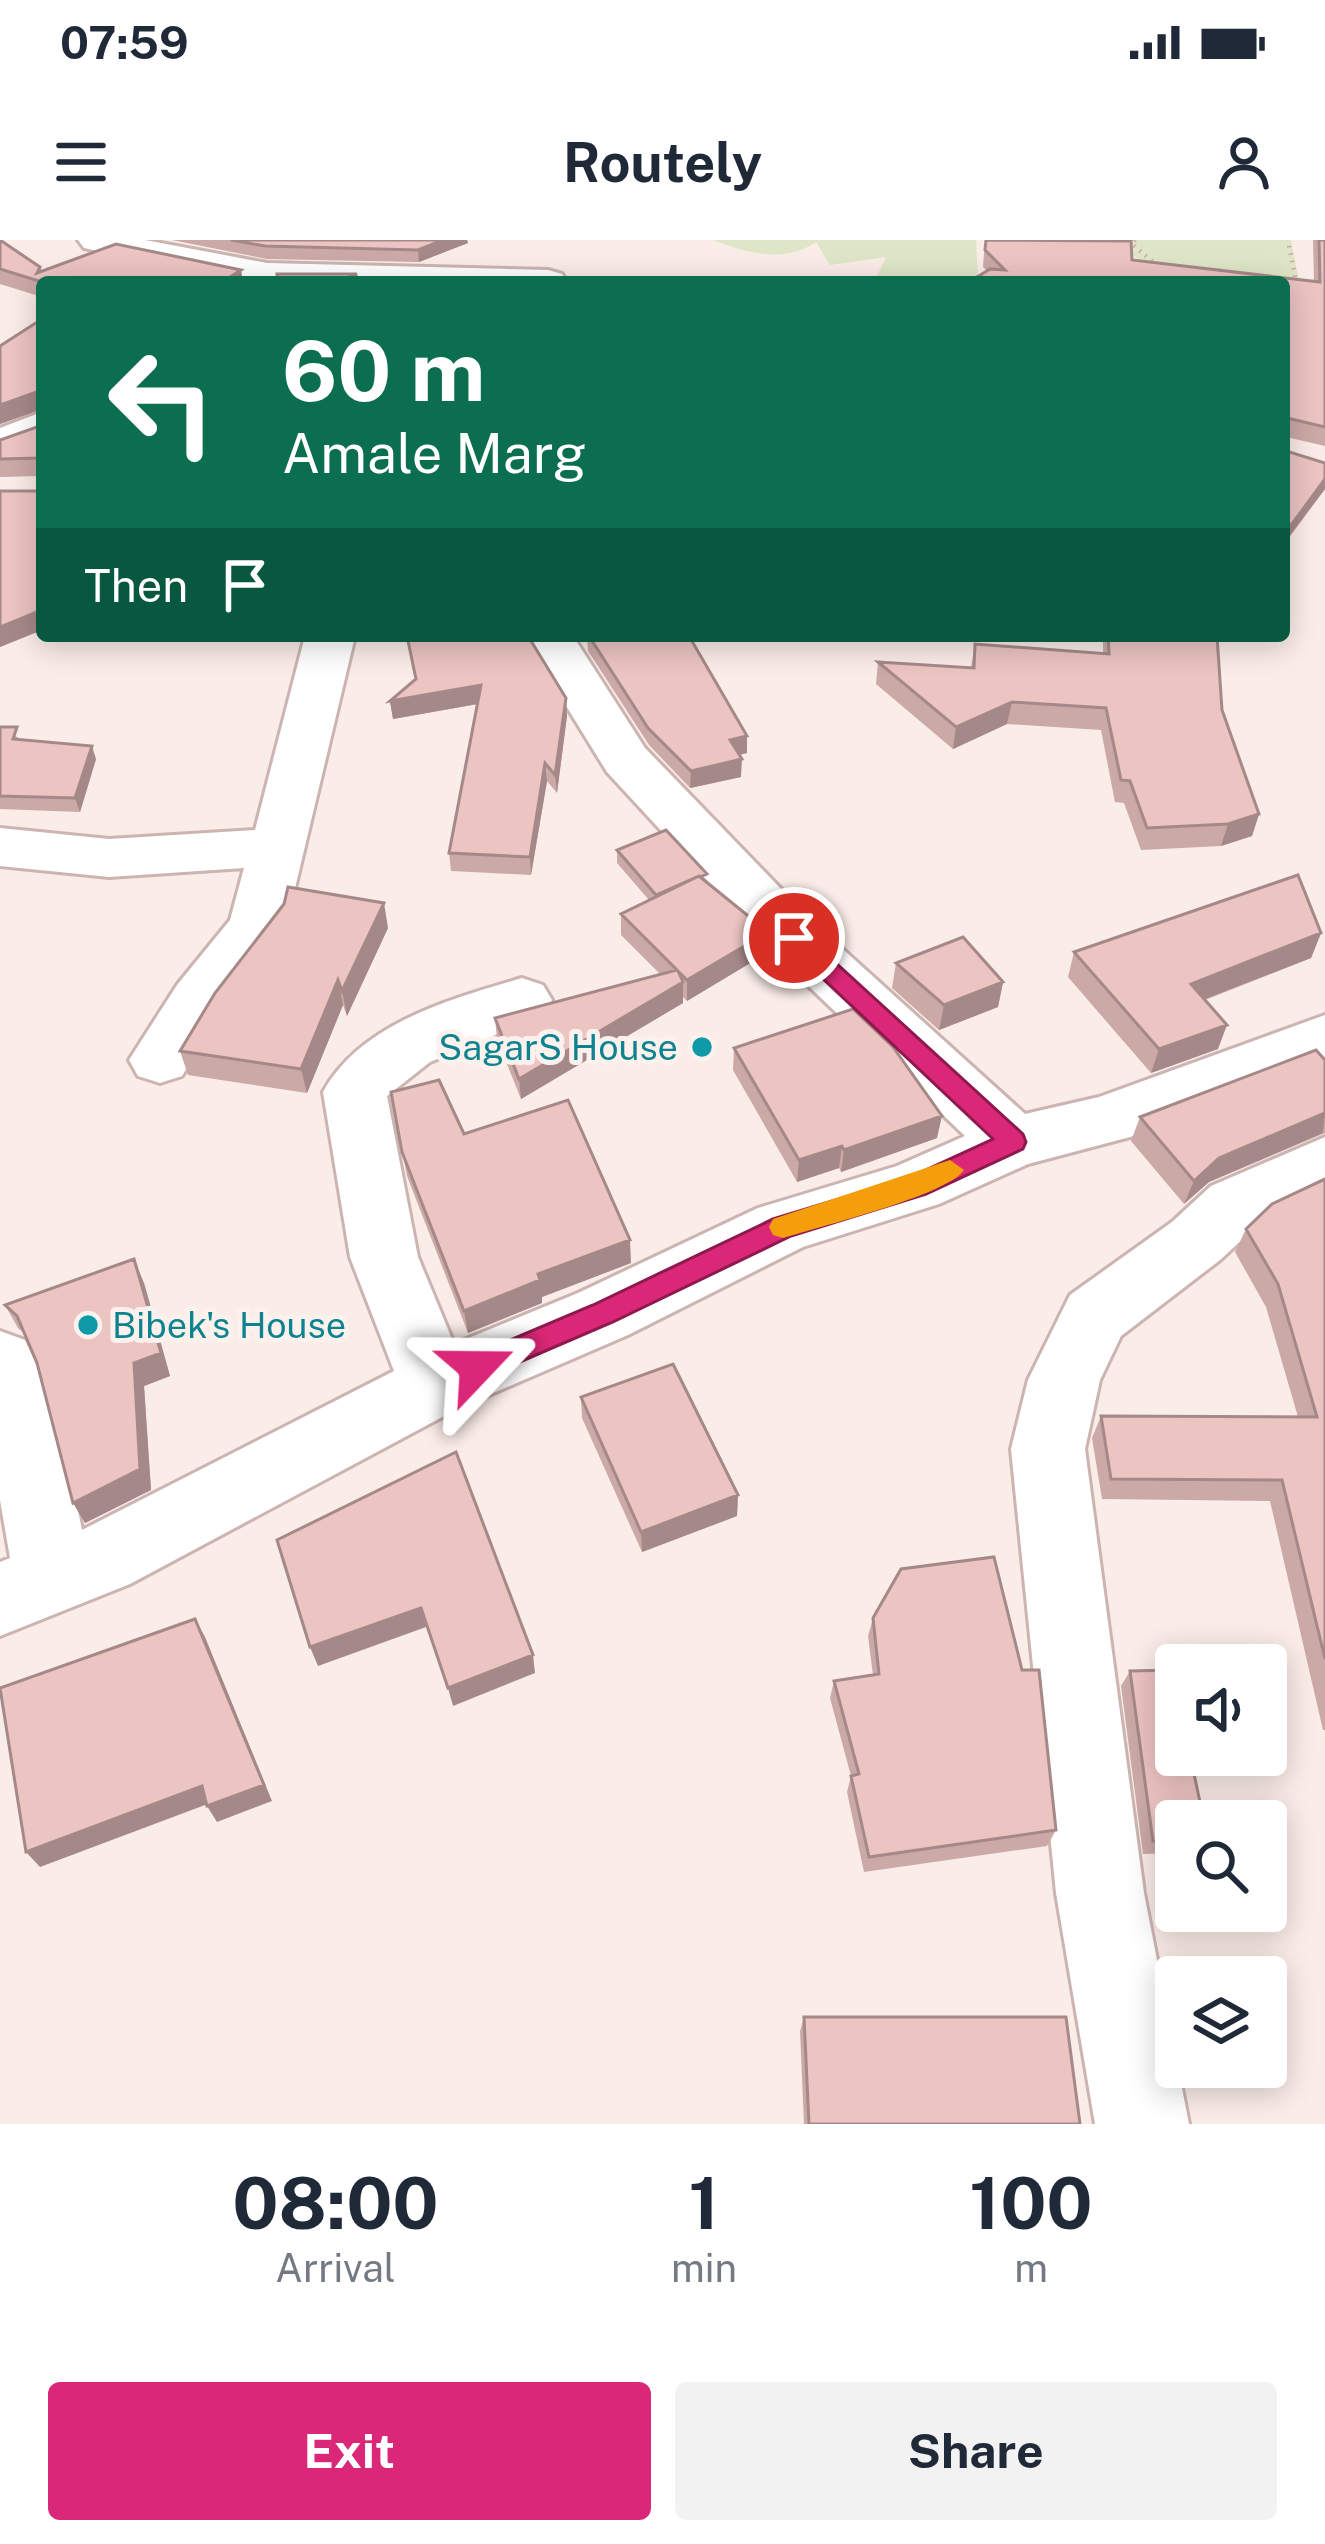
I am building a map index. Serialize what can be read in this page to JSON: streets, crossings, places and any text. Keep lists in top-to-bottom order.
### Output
{
  "places": ["SagarS House", "Bibek's House"],
  "page": {
    "status": "07:59",
    "header": "Routely",
    "turn": ["60 m", "Amale Marg"],
    "then": "Then",
    "eta": [
      "08:00",
      "Arrival",
      "1",
      "min",
      "100",
      "m"
    ],
    "buttons": ["Exit", "Share"]
  }
}
